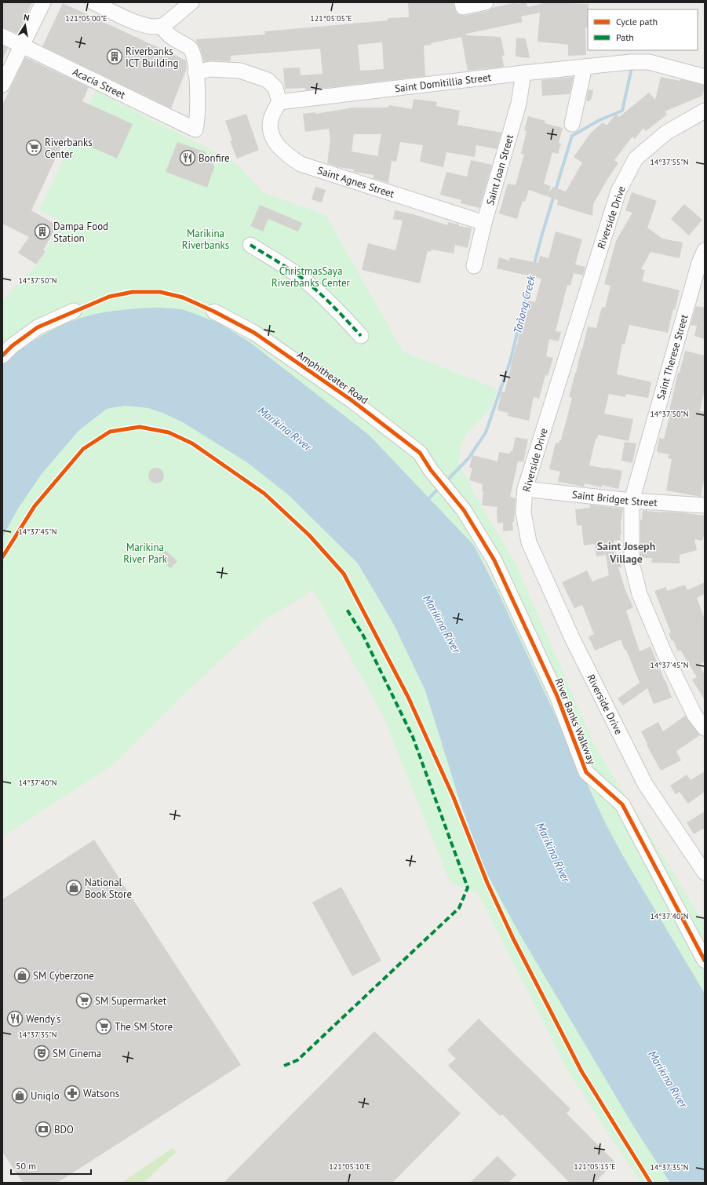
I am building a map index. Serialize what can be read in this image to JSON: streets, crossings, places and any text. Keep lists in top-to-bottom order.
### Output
{
  "streets": {
    "street": [
      "Acacia Street",
      "Saint Domitillia Street",
      "Saint Joan Street",
      "Saint Agnes Street",
      "Riverside Drive",
      "Saint Therese Street",
      "Amphitheater Road",
      "Saint Bridget Street",
      "River Banks Walkway"
    ]
  },
  "crossings": [
    ["Saint Domitillia Street", "Saint Joan Street"],
    ["Saint Domitillia Street", "Saint Agnes Street"],
    ["Saint Joan Street", "Saint Agnes Street"],
    ["Riverside Drive", "Saint Bridget Street"],
    ["Saint Therese Street", "Saint Bridget Street"],
    ["Amphitheater Road", "River Banks Walkway"]
  ],
  "districts": ["Saint Joseph Village"],
  "water": ["Tañong Creek", "Marikina River"],
  "parks": ["Marikina Riverbanks", "ChristmasSaya Riverbanks Center", "Marikina River Park"],
  "places": {
    "building": ["Riverbanks ICT Building", "Dampa Food Station"],
    "supermarket": ["Riverbanks Center", "SM Supermarket", "The SM Store"],
    "restaurant": ["Bonfire", "Wendy's"],
    "shop": ["National Book Store", "SM Cyberzone", "Uniqlo"],
    "theatre": ["SM Cinema"],
    "pharmacy": ["Watsons"],
    "bank": ["BDO"]
  },
  "legend": ["Cycle path", "Path"],
  "scale_bar": "50 m",
  "north": "top",
  "coordinates": [
    "121°05'00\"E",
    "121°05'05\"E",
    "14°37'55\"N",
    "14°37'50\"N",
    "14°37'45\"N",
    "14°37'40\"N",
    "14°37'35\"N",
    "121°05'10\"E",
    "121°05'15\"E"
  ]
}
